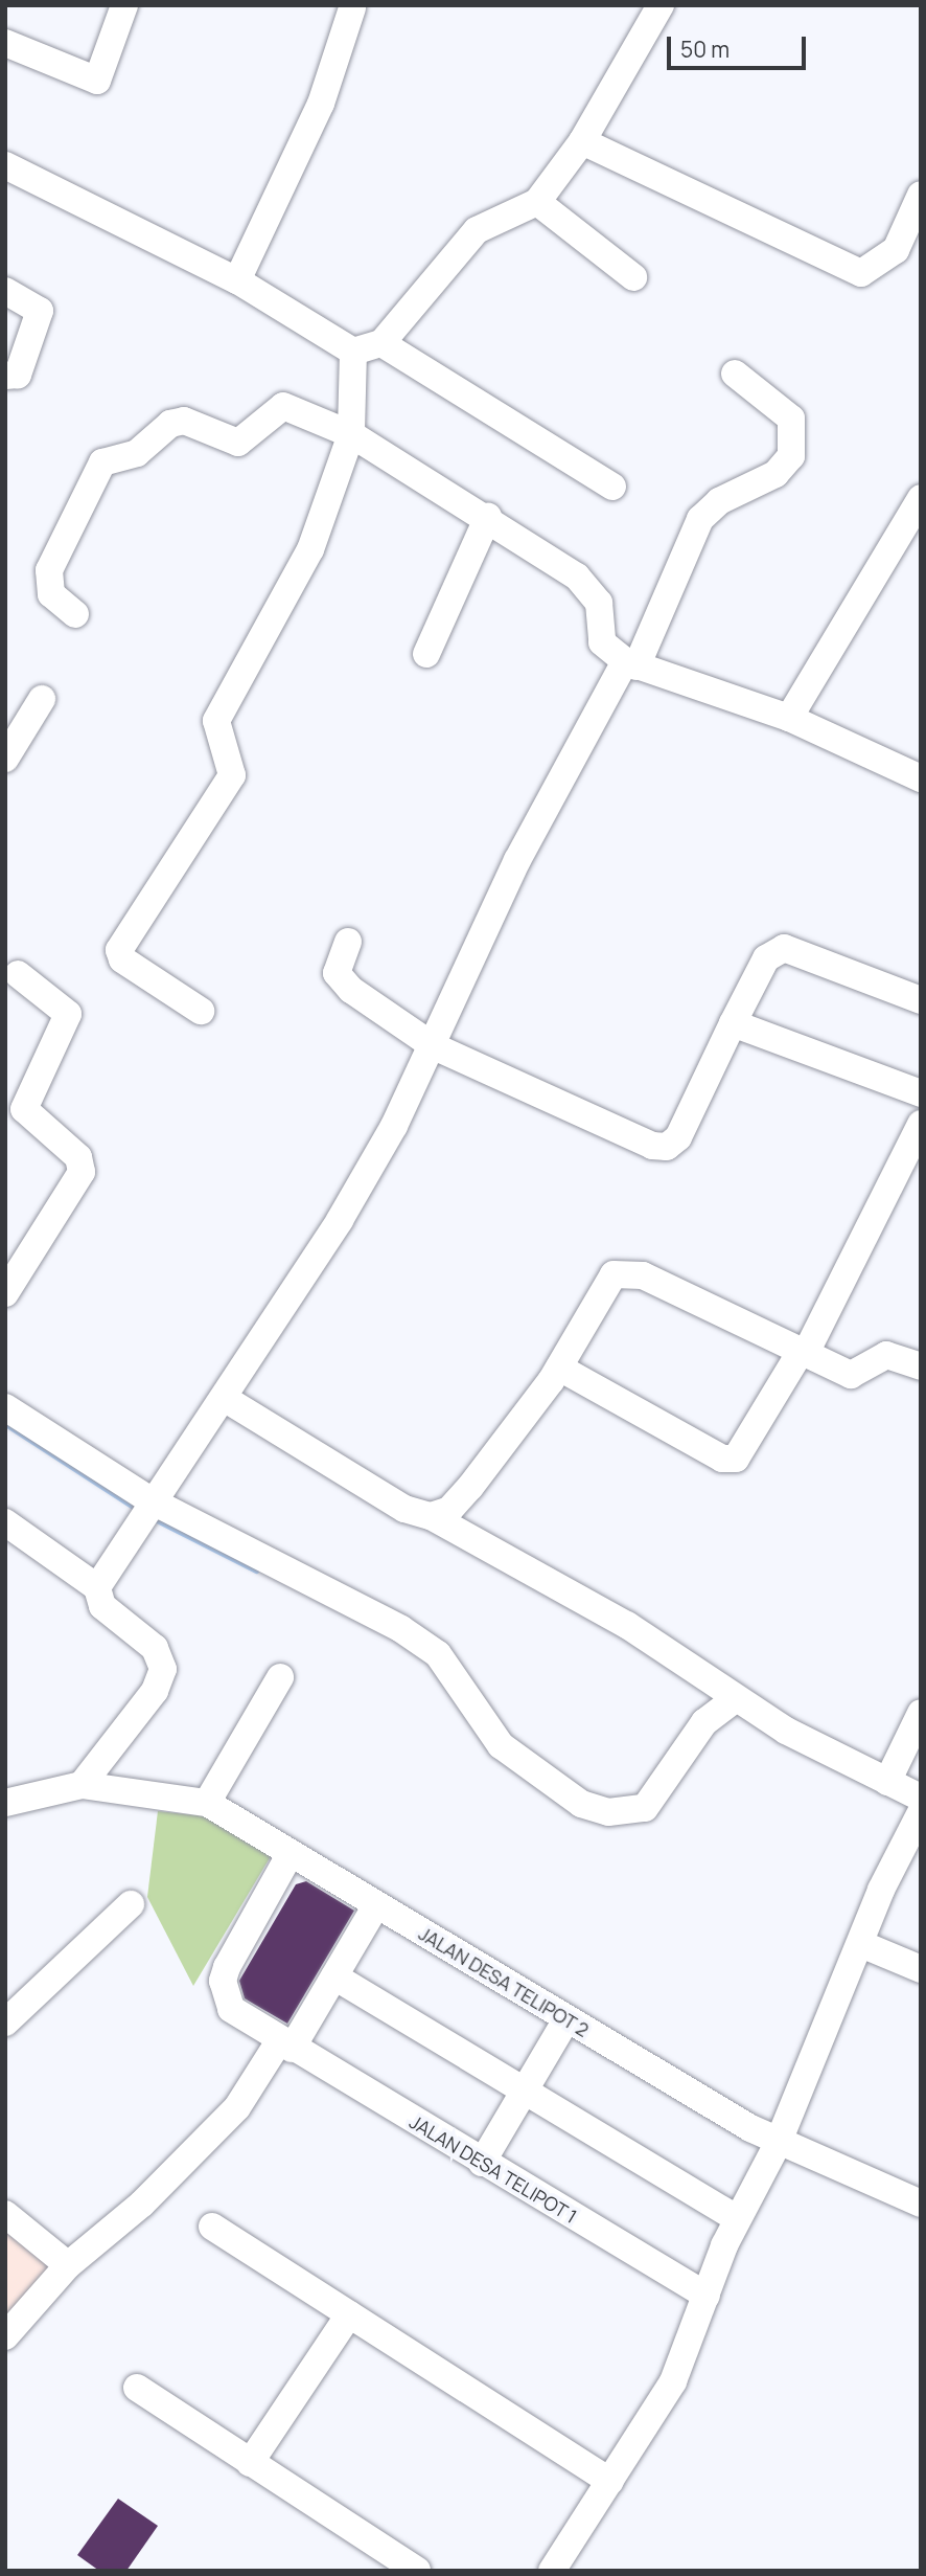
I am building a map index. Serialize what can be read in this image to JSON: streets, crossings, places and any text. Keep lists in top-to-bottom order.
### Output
{
  "streets": {
    "street": ["JALAN DESA TELIPOT 2", "JALAN DESA TELIPOT 1"]
  },
  "crossings": [
    ["JALAN DESA TELIPOT 2", "JALAN DESA TELIPOT 1"]
  ],
  "scale_bar": "50 m"
}
